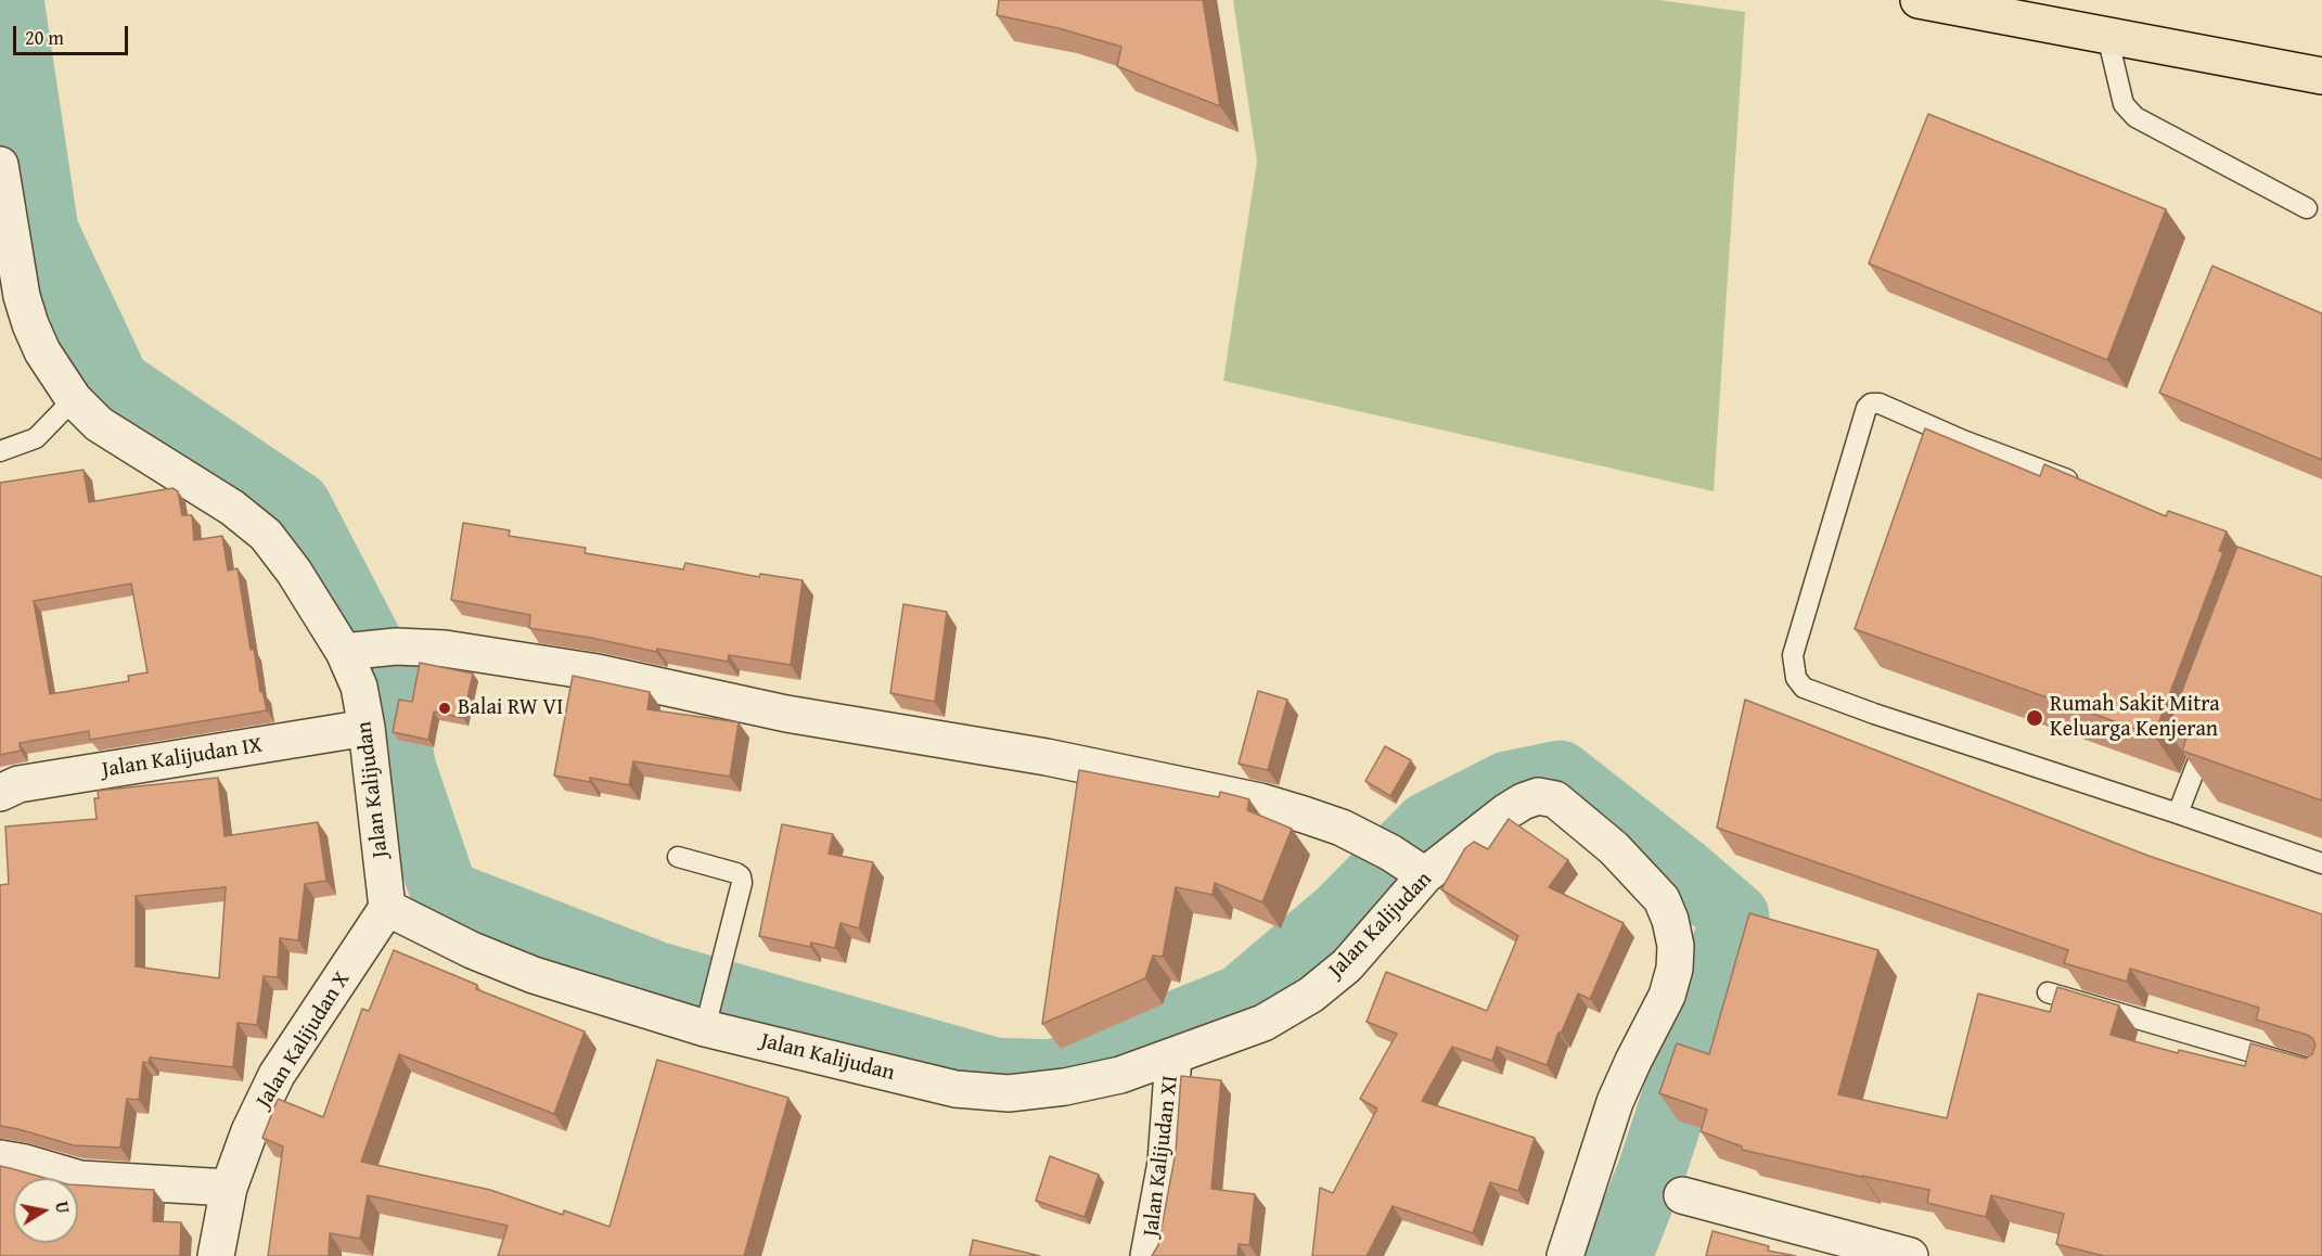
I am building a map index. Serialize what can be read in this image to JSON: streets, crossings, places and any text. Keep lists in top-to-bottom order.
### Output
{
  "streets": {
    "street": [
      "Jalan Kalijudan IX",
      "Jalan Kalijudan",
      "Jalan Kalijudan X",
      "Jalan Kalijudan XI"
    ]
  },
  "crossings": [
    ["Jalan Kalijudan IX", "Jalan Kalijudan"],
    ["Jalan Kalijudan", "Jalan Kalijudan X"],
    ["Jalan Kalijudan", "Jalan Kalijudan XI"]
  ],
  "places": ["Balai RW VI", "Rumah Sakit Mitra Keluarga Kenjeran"],
  "scale_bar": "20 m",
  "north": "right"
}
